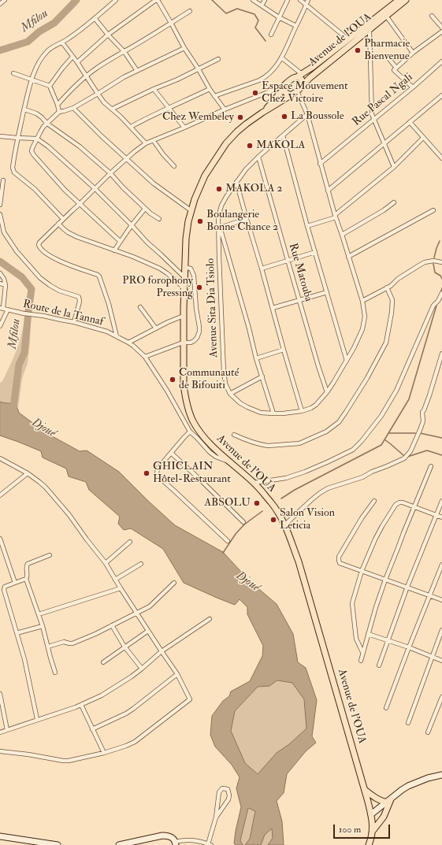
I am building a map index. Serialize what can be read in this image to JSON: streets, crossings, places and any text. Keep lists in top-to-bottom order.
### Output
{
  "streets": {
    "main road": ["Avenue de l'OUA"],
    "street": [
      "Rue Pascal Ngali",
      "Rue Matouba",
      "Avenue Sita Dia Tsiolo",
      "Route de la Tannaf"
    ]
  },
  "crossings": [
    ["Avenue de l'OUA", "Avenue Sita Dia Tsiolo"],
    ["Avenue de l'OUA", "Route de la Tannaf"],
    ["Rue Pascal Ngali", "Avenue Sita Dia Tsiolo"],
    ["Rue Matouba", "Avenue Sita Dia Tsiolo"]
  ],
  "water": ["Mfilou", "Djoué"],
  "places": [
    "Pharmacie Bienvenue",
    "Espace Mouvement Chez Victoire",
    "La Boussole",
    "Chez Wembeley",
    "MAKOLA",
    "MAKOLA 2",
    "Boulangerie Bonne Chance 2",
    "PRO forophony Pressing",
    "Communauté de Bifouiti",
    "GHICLAIN Hôtel-Restaurant",
    "ABSOLU",
    "Salon Vision Leticia"
  ],
  "scale_bar": "100 m"
}
